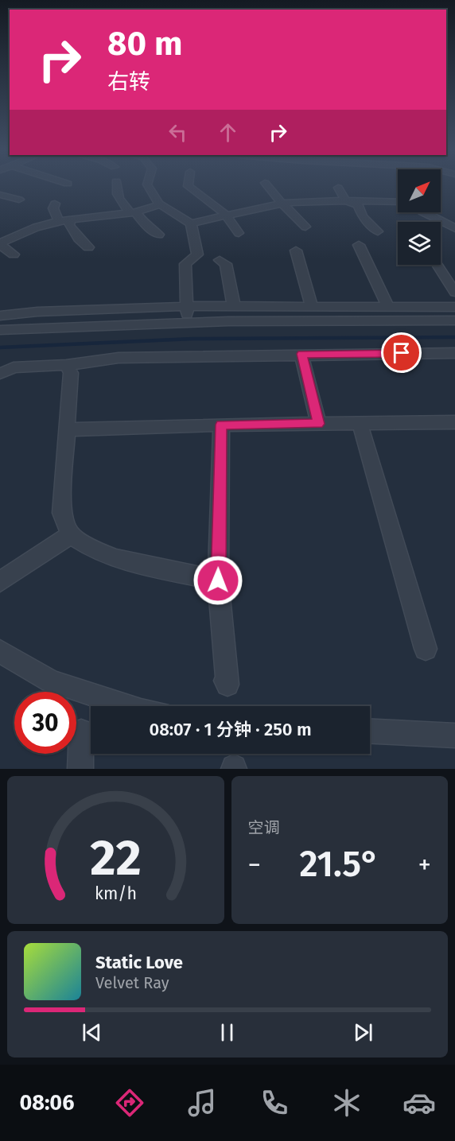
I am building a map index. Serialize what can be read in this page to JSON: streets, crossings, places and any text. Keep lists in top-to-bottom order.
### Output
{
  "north": "top right",
  "page": {
    "turn": ["80 m", "右转"],
    "limit": "30",
    "trip": "08:07 · 1 分钟 · 250 m",
    "tile": "空调",
    "heat": ["−", "21.5°", "+"],
    "song": ["Static Love", "Velvet Ray"],
    "tabs": "08:06",
    "gauge": ["22", "km/h"]
  }
}
